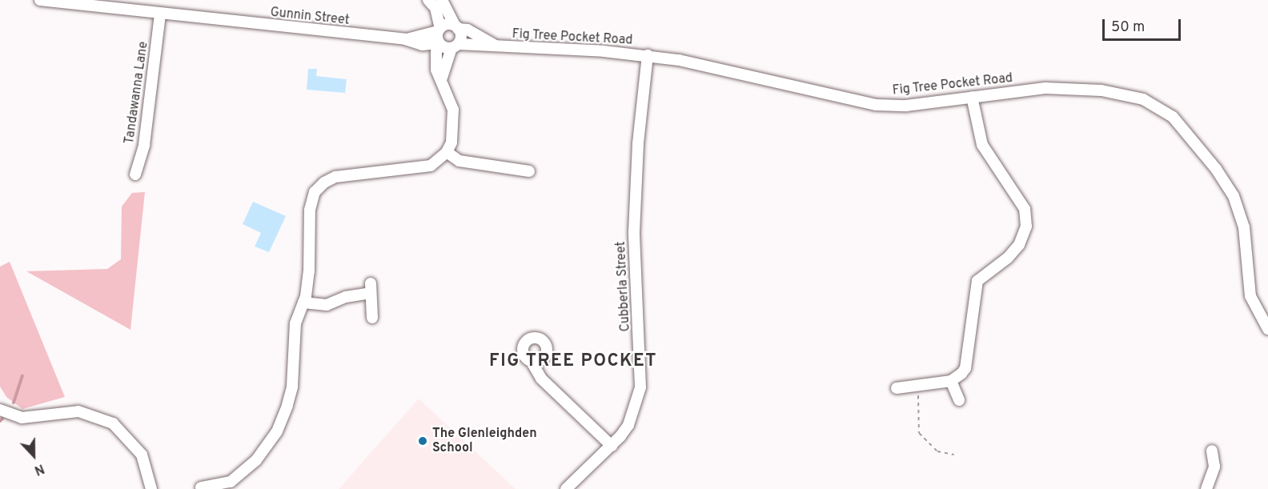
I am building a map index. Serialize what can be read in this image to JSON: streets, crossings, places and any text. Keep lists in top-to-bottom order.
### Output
{
  "streets": {
    "street": [
      "Gunnin Street",
      "Fig Tree Pocket Road",
      "Tandawanna Lane",
      "Cubberla Street"
    ]
  },
  "crossings": [
    ["Gunnin Street", "Fig Tree Pocket Road"],
    ["Gunnin Street", "Tandawanna Lane"],
    ["Fig Tree Pocket Road", "Cubberla Street"]
  ],
  "districts": ["FIG TREE POCKET"],
  "places": ["The Glenleighden School"],
  "scale_bar": "50 m",
  "north": "bottom"
}
